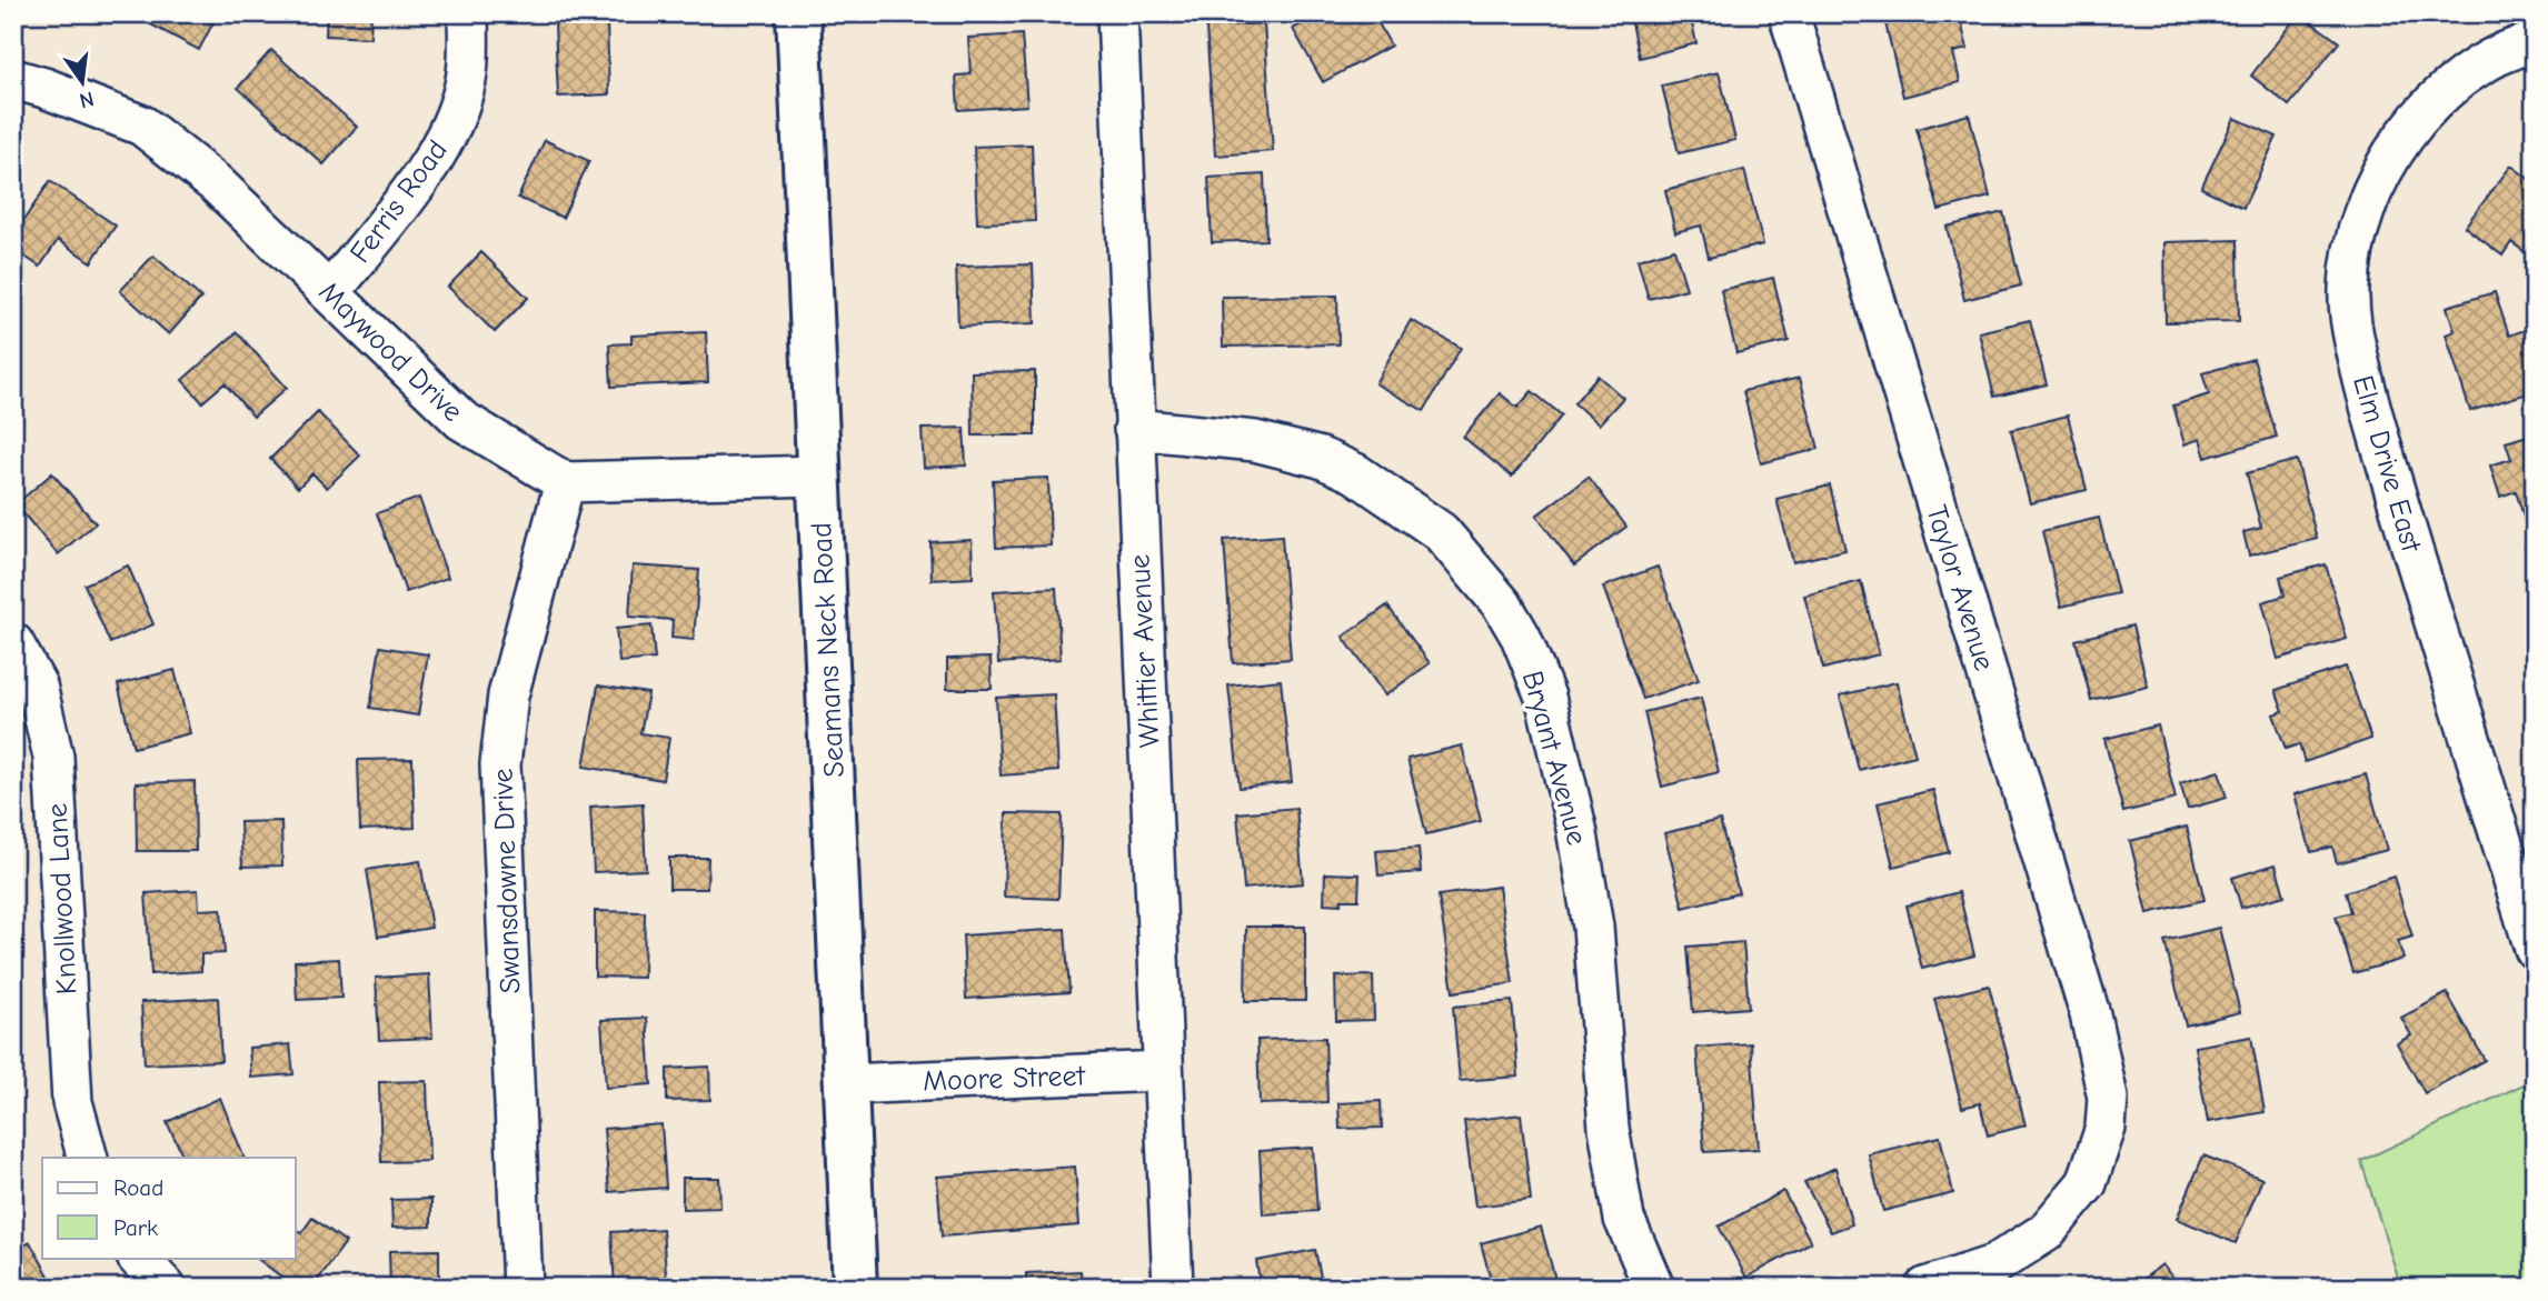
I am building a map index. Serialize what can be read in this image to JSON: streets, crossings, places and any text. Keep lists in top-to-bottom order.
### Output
{
  "streets": {
    "main road": ["Seamans Neck Road"],
    "street": [
      "Ferris Road",
      "Maywood Drive",
      "Elm Drive East",
      "Taylor Avenue",
      "Whittier Avenue",
      "Bryant Avenue",
      "Swansdowne Drive",
      "Knollwood Lane",
      "Moore Street"
    ]
  },
  "crossings": [
    ["Ferris Road", "Maywood Drive"],
    ["Maywood Drive", "Swansdowne Drive"],
    ["Seamans Neck Road", "Moore Street"],
    ["Whittier Avenue", "Bryant Avenue"],
    ["Whittier Avenue", "Moore Street"]
  ],
  "legend": ["Road", "Park"],
  "north": "bottom"
}
